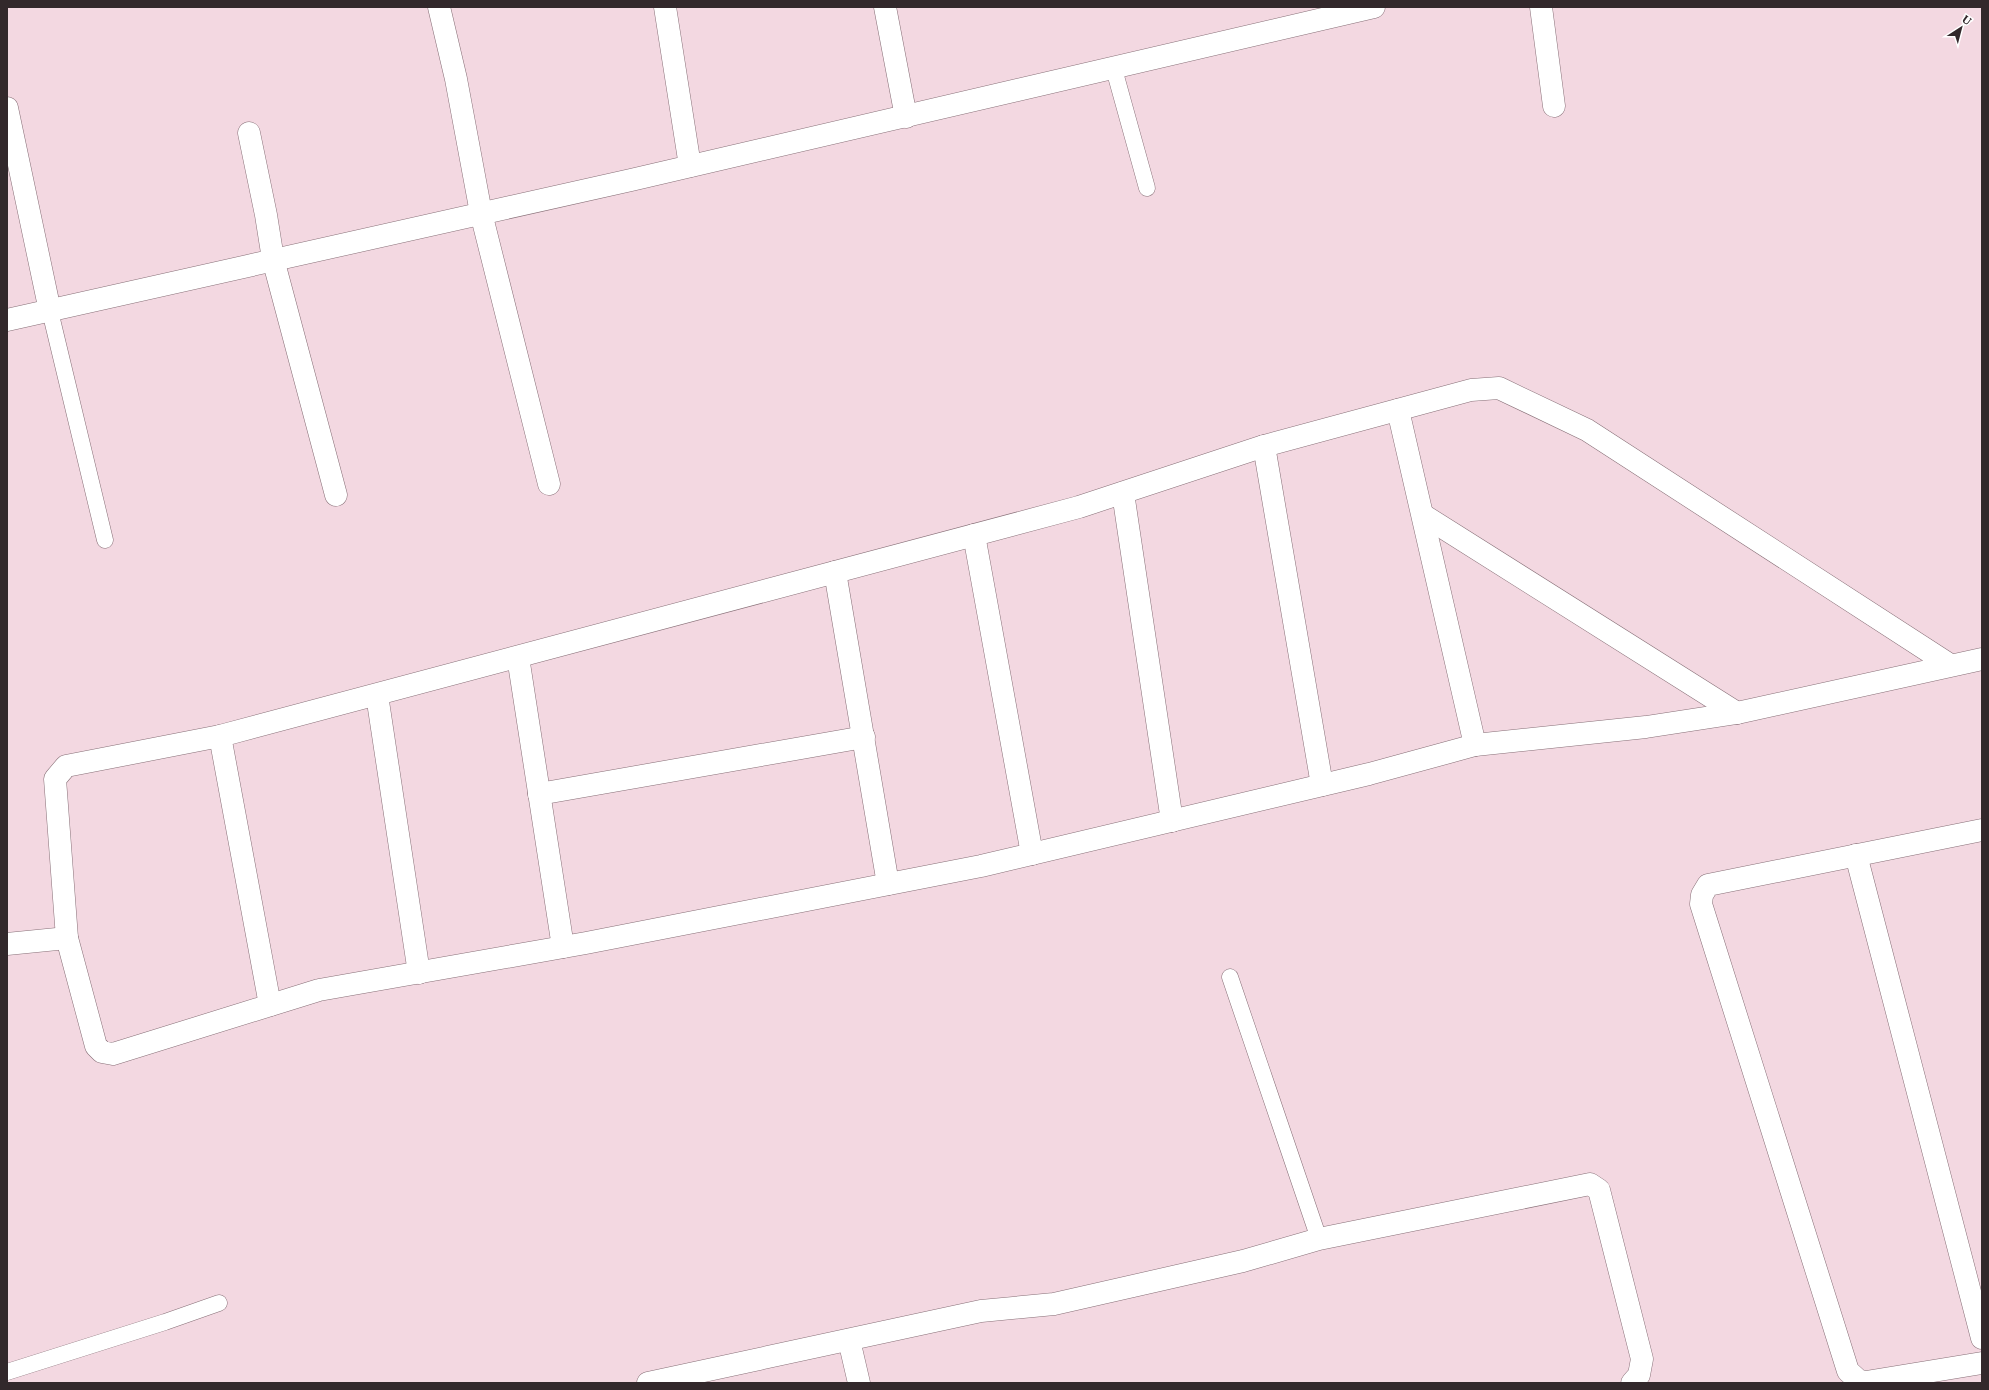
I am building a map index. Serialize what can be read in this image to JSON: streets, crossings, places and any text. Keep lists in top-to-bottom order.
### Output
{
  "north": "top right"
}
